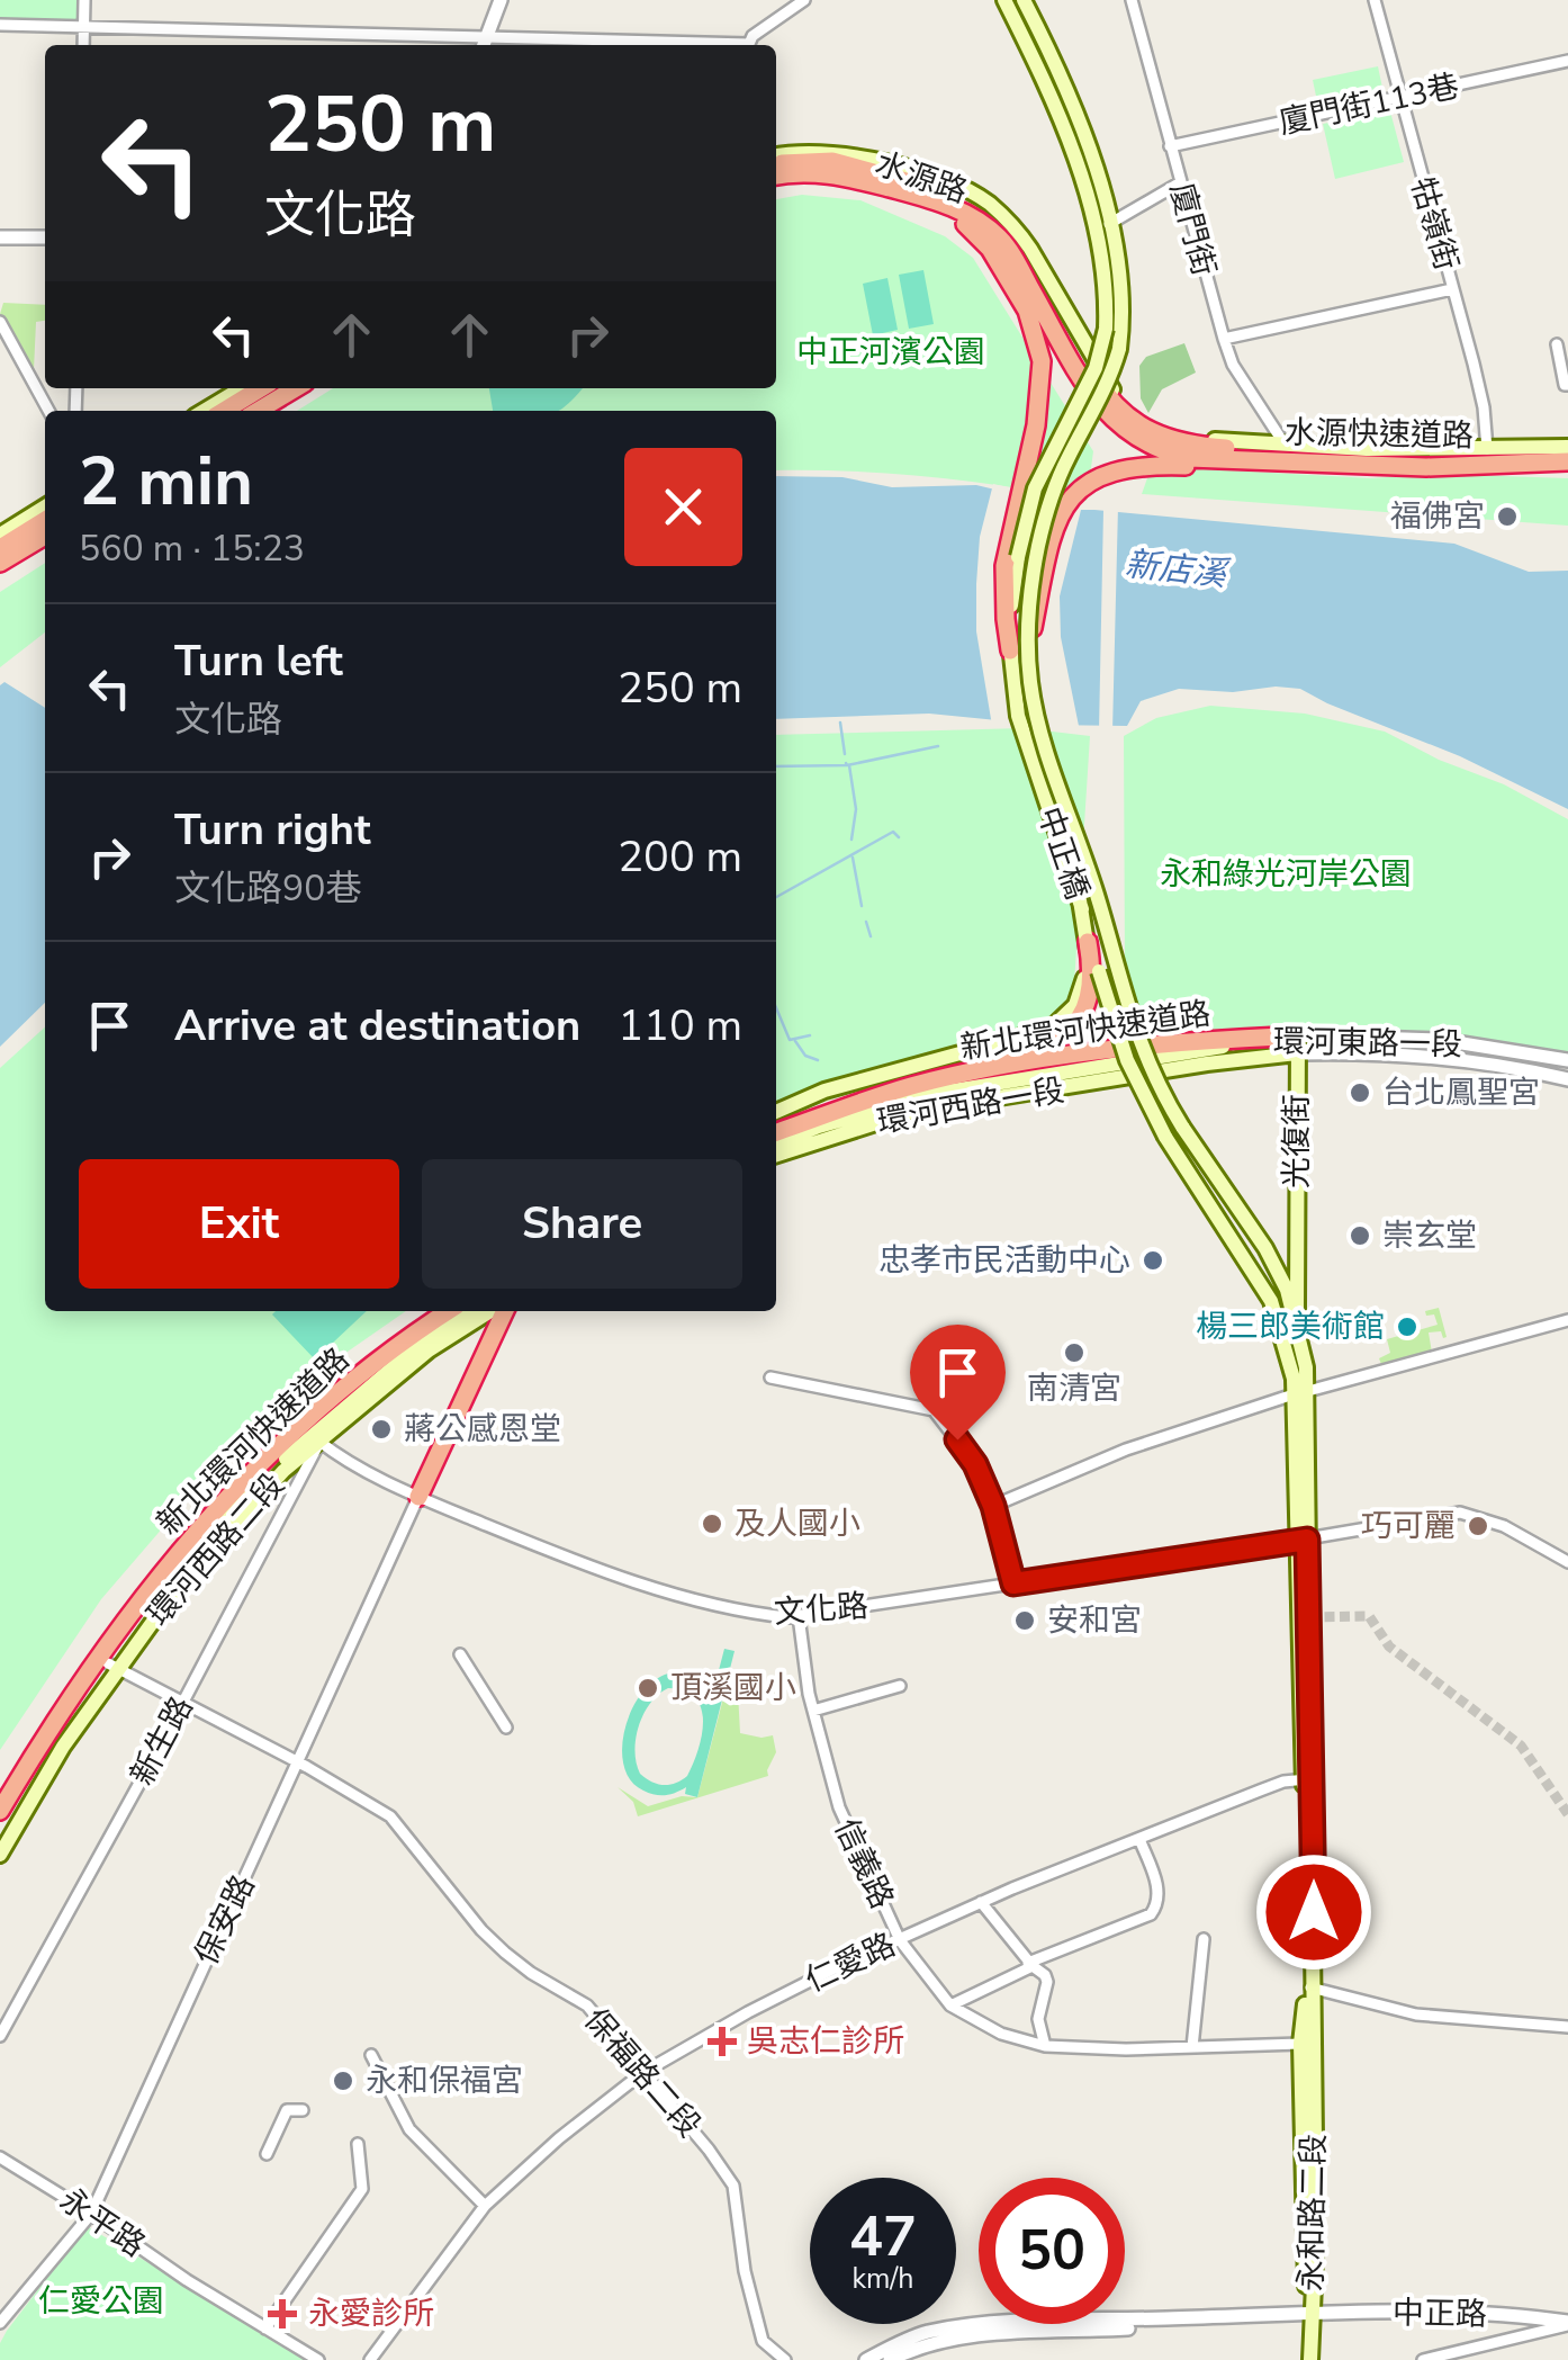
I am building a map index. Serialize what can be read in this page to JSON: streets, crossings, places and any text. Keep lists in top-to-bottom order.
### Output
{
  "streets": {
    "highway": ["水源快速道路", "新北環河快速道路"],
    "main road": [
      "水源路",
      "中正橋",
      "環河東路一段",
      "環河西路一段",
      "光復街",
      "環河西路二段",
      "永和路二段"
    ],
    "street": [
      "廈門街113巷",
      "牯嶺街",
      "廈門街",
      "文化路",
      "新生路",
      "信義路",
      "保安路",
      "仁愛路",
      "保福路二段",
      "永平路",
      "中正路"
    ]
  },
  "crossings": [
    ["廈門街113巷", "牯嶺街"],
    ["廈門街113巷", "廈門街"],
    ["中正橋", "光復街"],
    ["中正橋", "永和路二段"],
    ["新北環河快速道路", "環河東路一段"],
    ["新北環河快速道路", "光復街"],
    ["環河東路一段", "環河西路一段"],
    ["環河東路一段", "光復街"],
    ["光復街", "永和路二段"],
    ["環河西路二段", "文化路"],
    ["環河西路二段", "新生路"],
    ["環河西路二段", "保福路二段"],
    ["文化路", "新生路"],
    ["文化路", "信義路"],
    ["文化路", "保安路"],
    ["文化路", "永和路二段"],
    ["新生路", "保福路二段"],
    ["信義路", "仁愛路"],
    ["信義路", "永和路二段"],
    ["保安路", "保福路二段"],
    ["保安路", "永平路"],
    ["仁愛路", "保福路二段"],
    ["仁愛路", "永和路二段"],
    ["永和路二段", "中正路"]
  ],
  "water": ["新店溪"],
  "parks": ["中正河濱公園", "永和綠光河岸公園", "仁愛公園"],
  "places": {
    "other": [
      "福佛宮",
      "台北鳳聖宮",
      "崇玄堂",
      "忠孝市民活動中心",
      "楊三郎美術館",
      "南清宮",
      "蔣公感恩堂",
      "及人國小",
      "巧可麗",
      "安和宮",
      "頂溪國小",
      "永和保福宮"
    ],
    "health": ["吳志仁診所", "永愛診所"]
  },
  "page": {
    "turn": ["250 m", "文化路"],
    "heading": ["2 min", "560 m · 15:23"],
    "list": [
      {
        "name": "Turn left",
        "note": "文化路",
        "value": "250 m"
      },
      {
        "name": "Turn right",
        "note": "文化路90巷",
        "value": "200 m"
      },
      {
        "name": "Arrive at destination",
        "value": "110 m"
      }
    ],
    "buttons": ["Exit", "Share"],
    "speed": "47 km/h",
    "limit": "50"
  }
}
